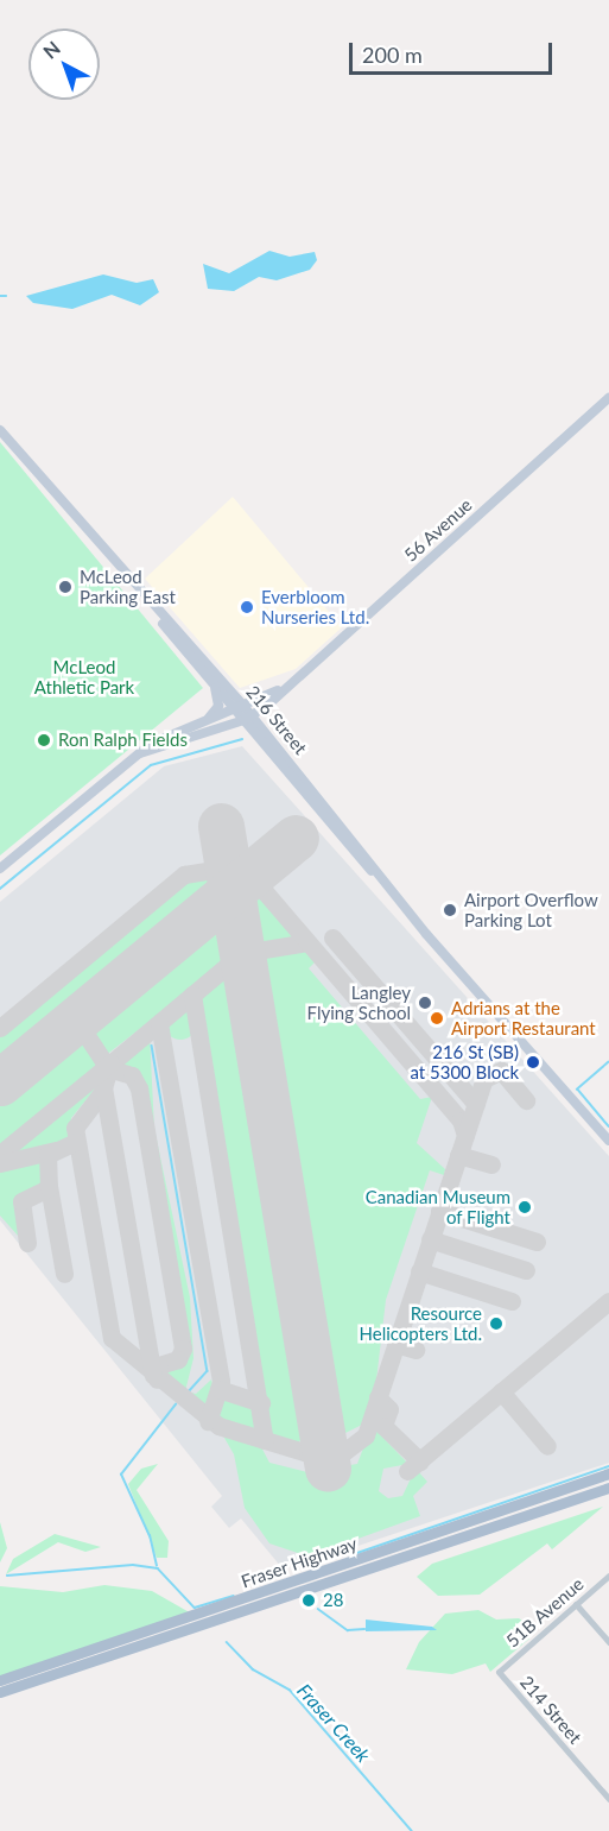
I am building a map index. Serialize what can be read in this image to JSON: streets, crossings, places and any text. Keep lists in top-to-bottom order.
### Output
{
  "streets": {
    "main road": ["56 Avenue", "216 Street", "Fraser Highway"],
    "street": ["51B Avenue", "214 Street"]
  },
  "crossings": [
    ["56 Avenue", "216 Street"],
    ["51B Avenue", "214 Street"]
  ],
  "water": ["Fraser Creek"],
  "parks": ["McLeod Athletic Park"],
  "places": [
    "McLeod Parking East",
    "Everbloom Nurseries Ltd.",
    "Ron Ralph Fields",
    "Airport Overflow Parking Lot",
    "Langley Flying School",
    "Adrians at the Airport Restaurant",
    "216 St (SB) at 5300 Block",
    "Canadian Museum of Flight",
    "Resource Helicopters Ltd.",
    "28"
  ],
  "scale_bar": "200 m",
  "north": "top left"
}
